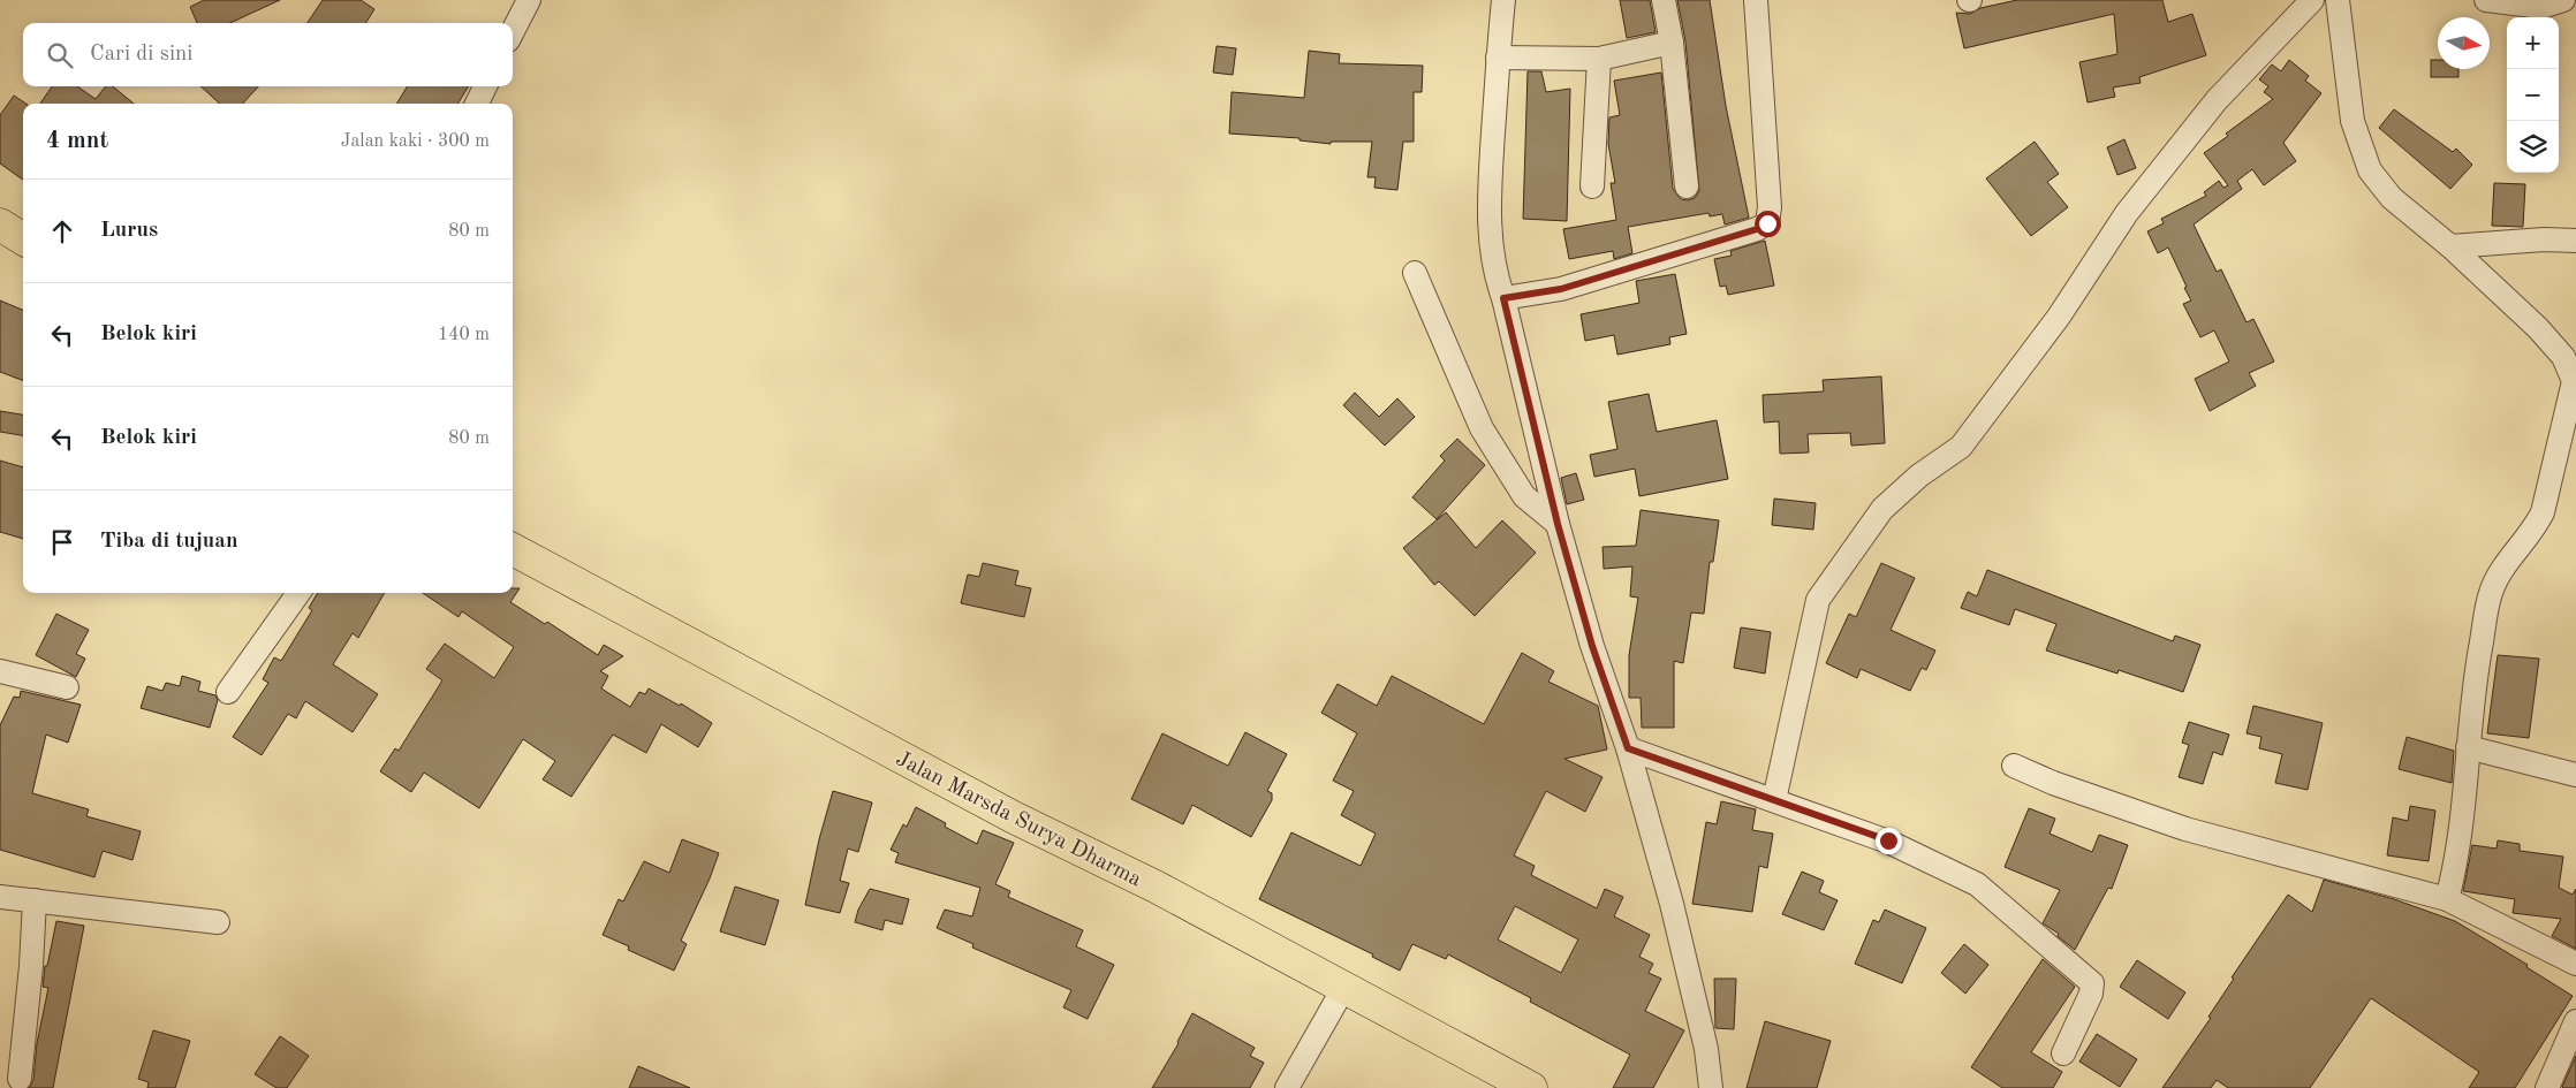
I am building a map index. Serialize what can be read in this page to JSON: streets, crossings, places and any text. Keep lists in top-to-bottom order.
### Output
{
  "streets": {
    "highway": ["Jalan Marsda Surya Dharma"]
  },
  "north": "right",
  "page": {
    "map_buttons": ["+", "−"],
    "search": "Cari di sini",
    "heading": ["4 mnt", "Jalan kaki · 300 m"],
    "list": [
      ["Lurus", "80 m"],
      ["Belok kiri", "140 m"],
      ["Belok kiri", "80 m"],
      "Tiba di tujuan"
    ]
  }
}
